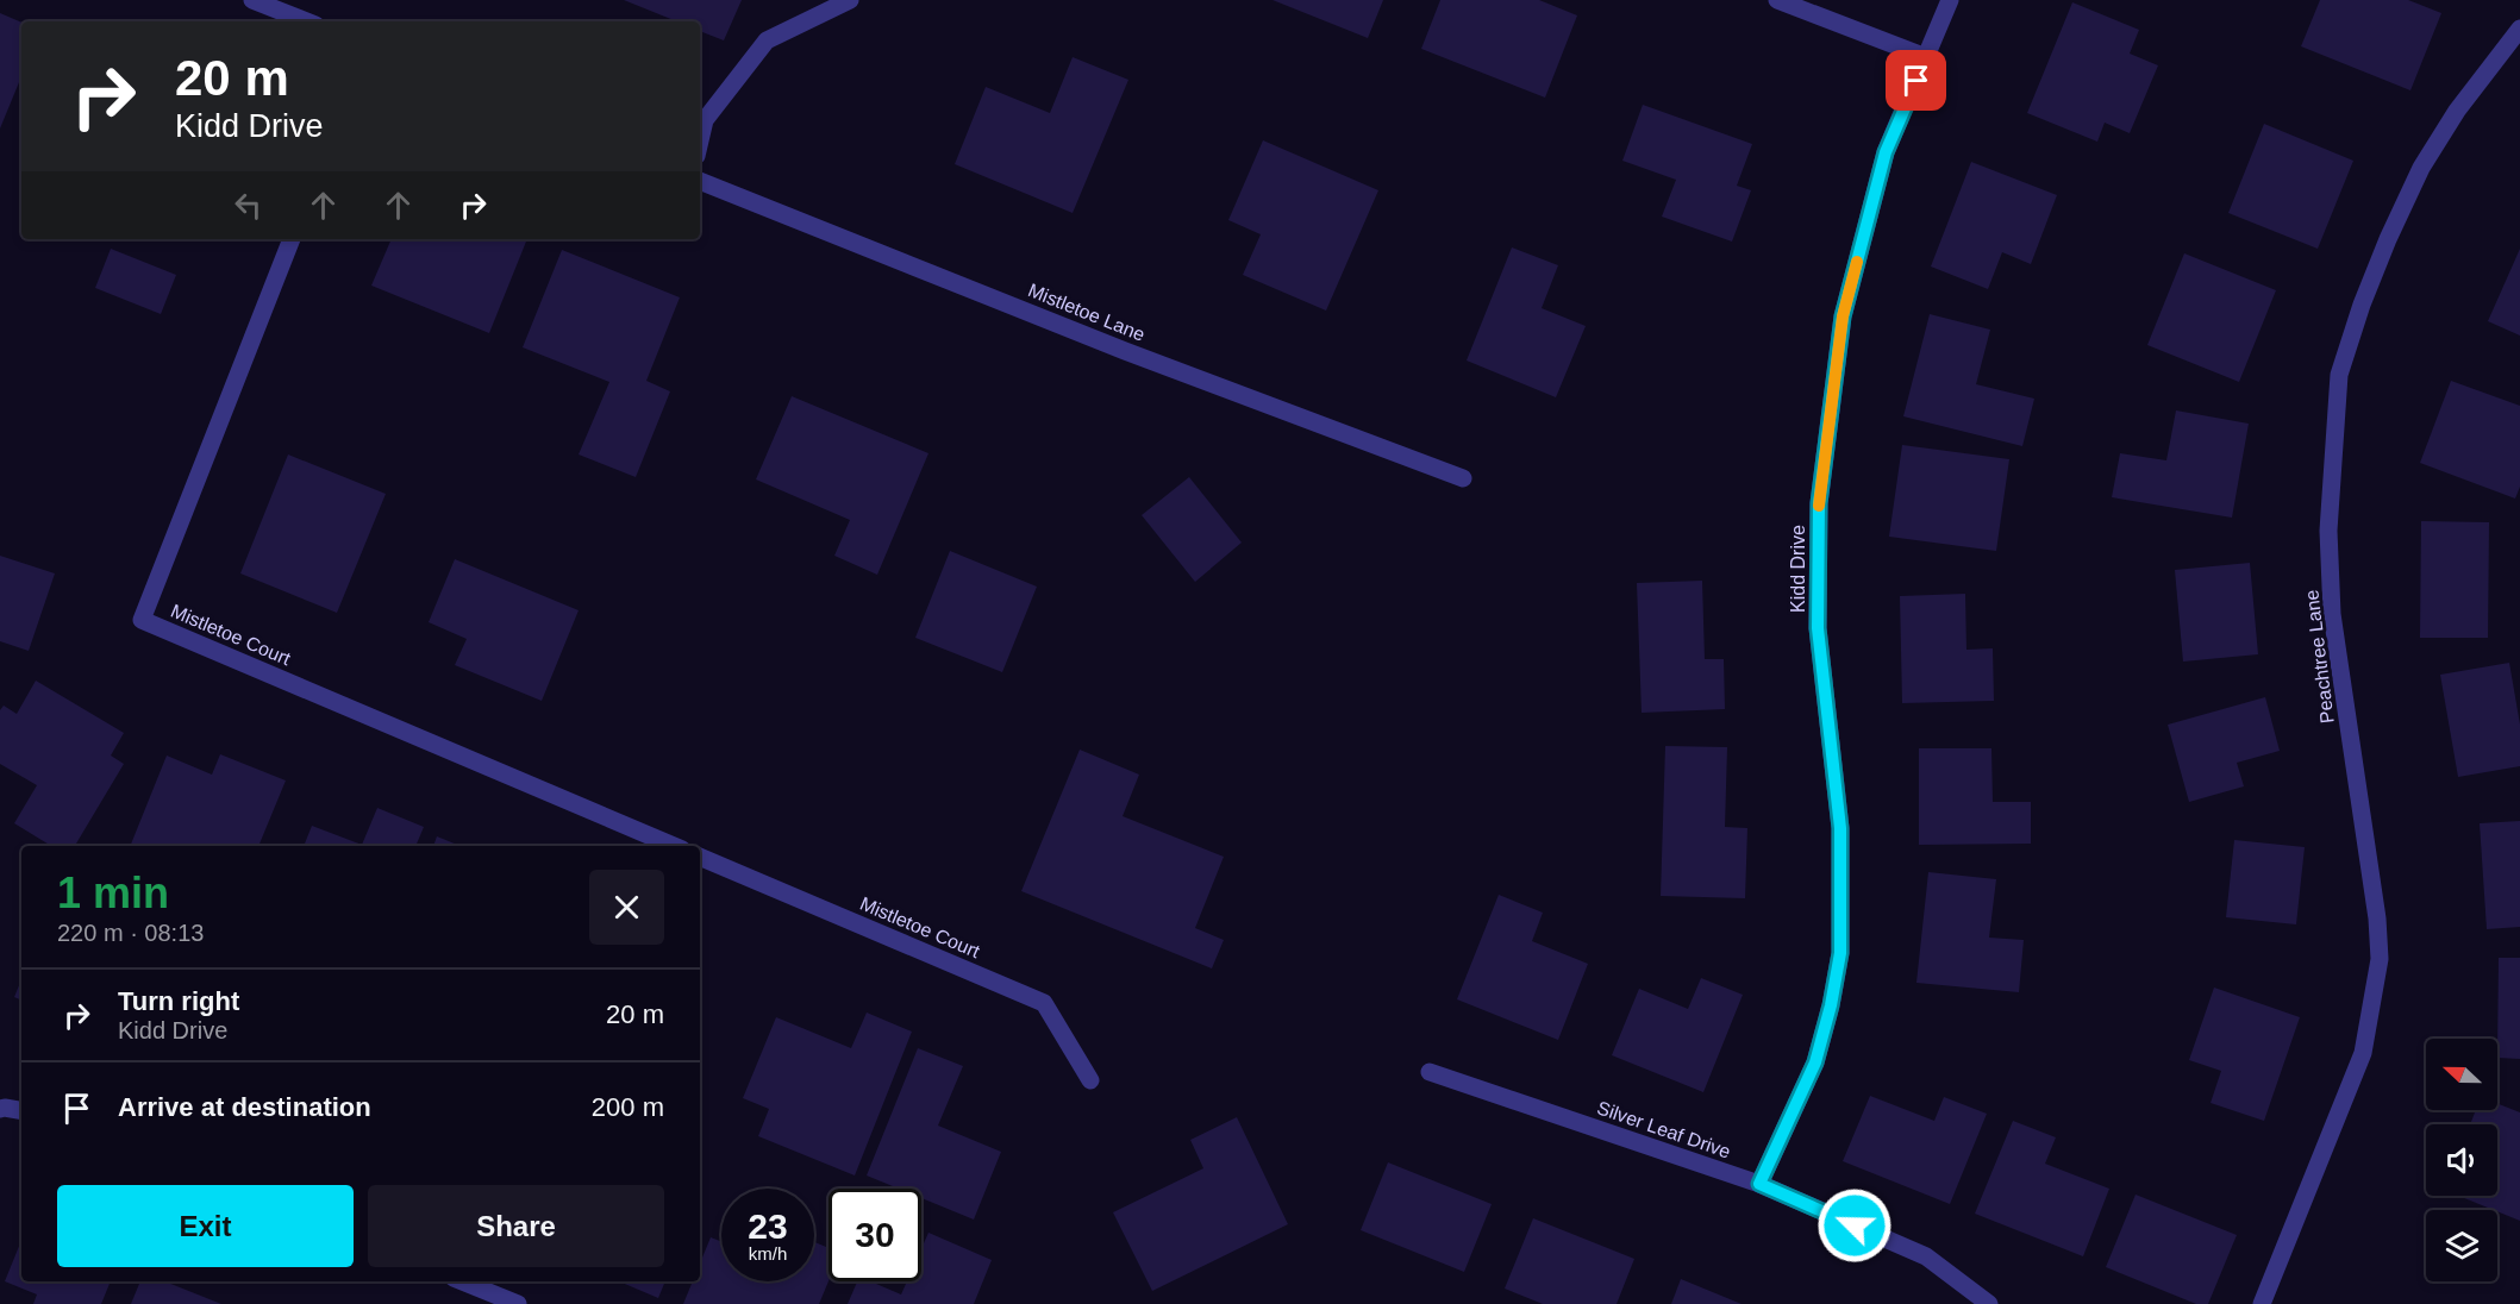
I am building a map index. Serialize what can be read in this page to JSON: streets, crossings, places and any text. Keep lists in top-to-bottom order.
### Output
{
  "streets": {
    "street": [
      "Mistletoe Lane",
      "Kidd Drive",
      "Mistletoe Court",
      "Peachtree Lane",
      "Silver Leaf Drive"
    ]
  },
  "crossings": [
    ["Kidd Drive", "Silver Leaf Drive"]
  ],
  "north": "left",
  "page": {
    "turn": ["20 m", "Kidd Drive"],
    "heading": ["1 min", "220 m · 08:13"],
    "list": [
      {
        "name": "Turn right",
        "note": "Kidd Drive",
        "value": "20 m"
      },
      {
        "name": "Arrive at destination",
        "value": "200 m"
      }
    ],
    "buttons": ["Exit", "Share"],
    "speed": "23 km/h",
    "limit": "30"
  }
}
